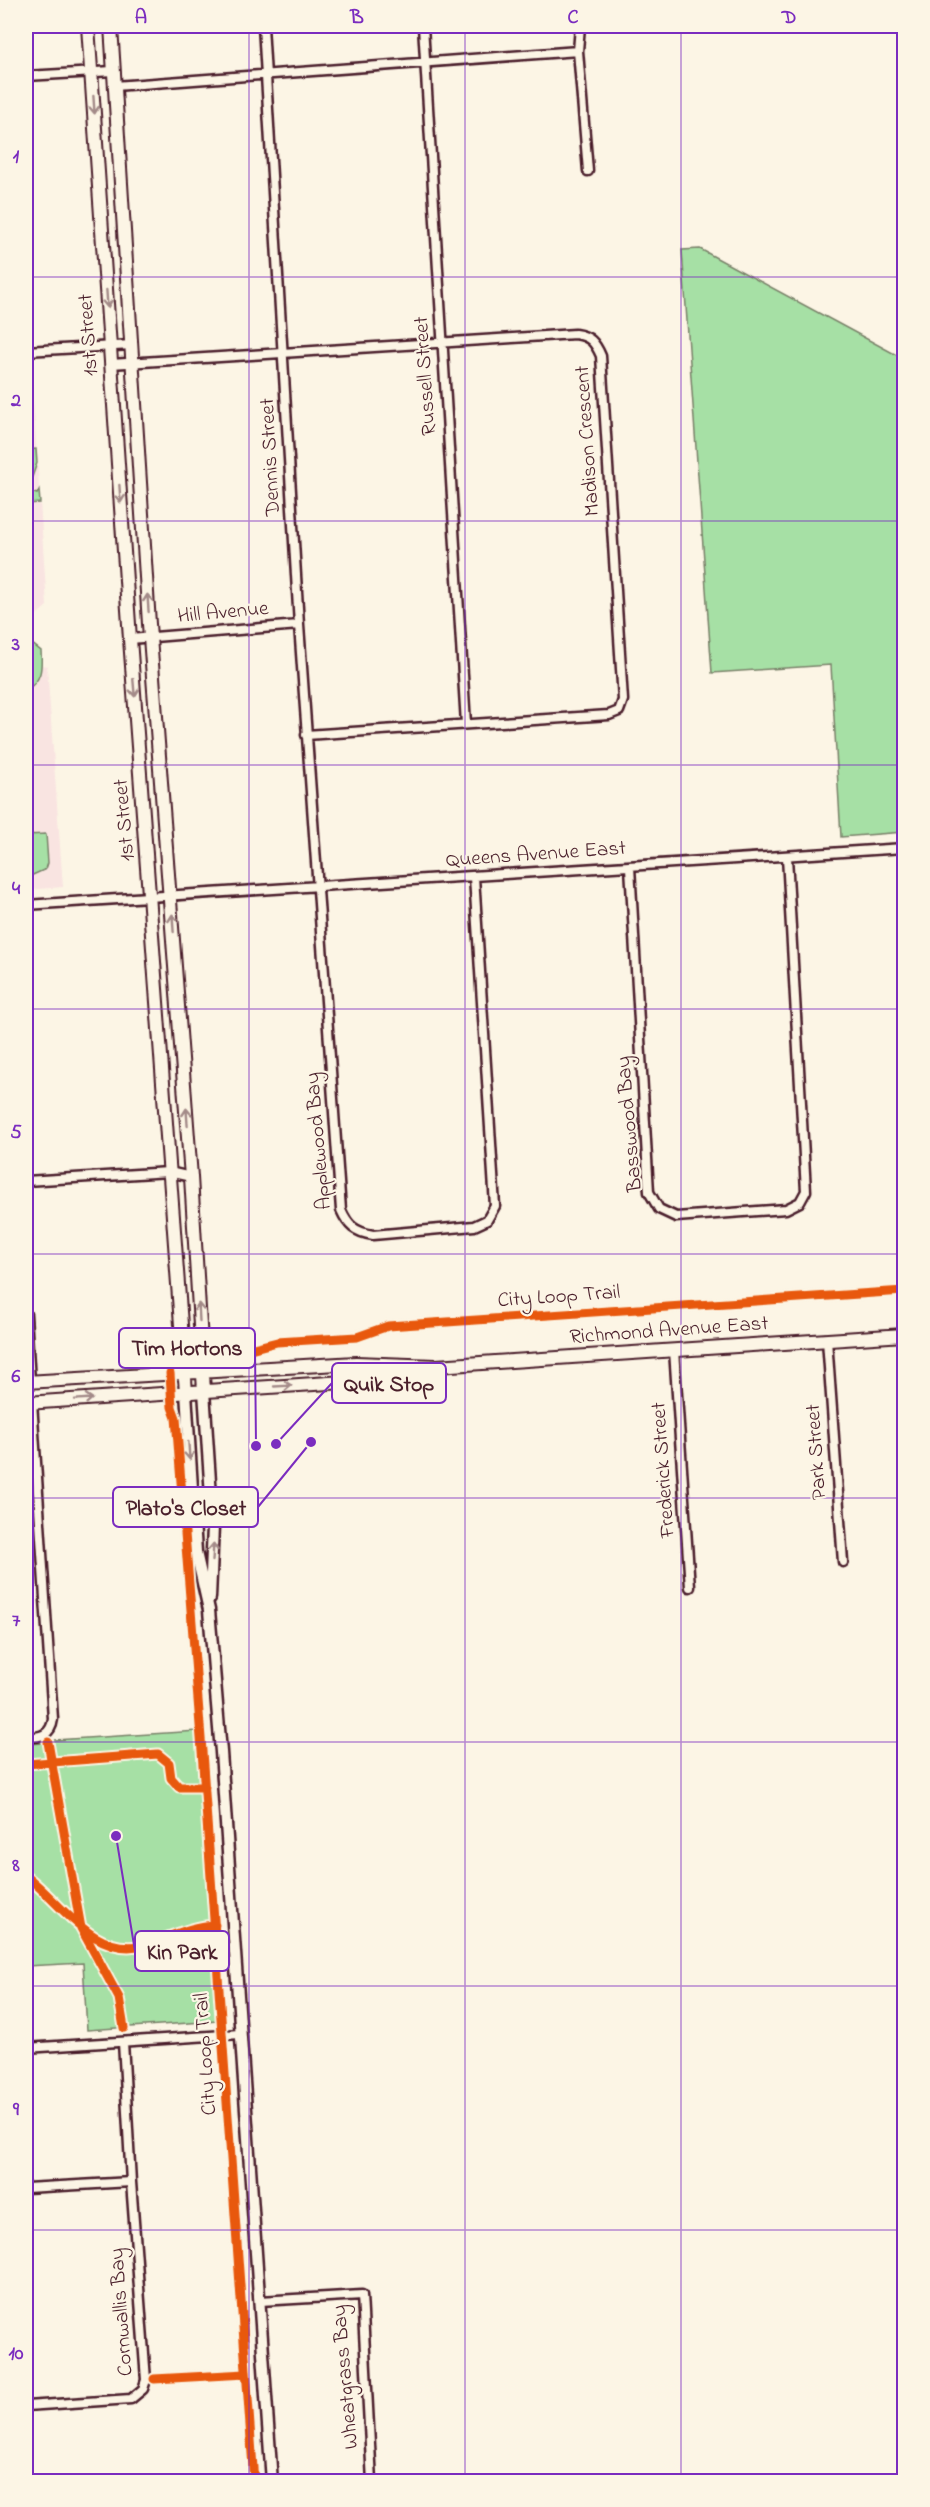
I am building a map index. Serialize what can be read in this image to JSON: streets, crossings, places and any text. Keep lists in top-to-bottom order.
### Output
{
  "streets": {
    "main road": ["1st Street", "Richmond Avenue East"],
    "street": [
      "Russell Street",
      "Madison Crescent",
      "Dennis Street",
      "Hill Avenue",
      "Queens Avenue East",
      "Basswood Bay",
      "Applewood Bay",
      "Park Street",
      "Frederick Street",
      "Cornwallis Bay",
      "Wheatgrass Bay"
    ],
    "cycle path": ["City Loop Trail"]
  },
  "crossings": [
    ["1st Street", "Madison Crescent"],
    ["1st Street", "Hill Avenue"],
    ["1st Street", "Queens Avenue East"],
    ["1st Street", "Richmond Avenue East"],
    ["1st Street", "Wheatgrass Bay"],
    ["Russell Street", "Madison Crescent"],
    ["Madison Crescent", "Dennis Street"],
    ["Dennis Street", "Hill Avenue"],
    ["Dennis Street", "Queens Avenue East"],
    ["Dennis Street", "Applewood Bay"],
    ["Queens Avenue East", "Basswood Bay"],
    ["Queens Avenue East", "Applewood Bay"],
    ["Richmond Avenue East", "Park Street"],
    ["Richmond Avenue East", "Frederick Street"]
  ],
  "places": [
    "Plato's Closet",
    "Quik Stop",
    "Tim Hortons",
    "Kin Park"
  ],
  "grid": {
    "columns": [
      "A",
      "B",
      "C",
      "D"
    ],
    "rows": [
      "1",
      "2",
      "3",
      "4",
      "5",
      "6",
      "7",
      "8",
      "9",
      "10"
    ]
  }
}
